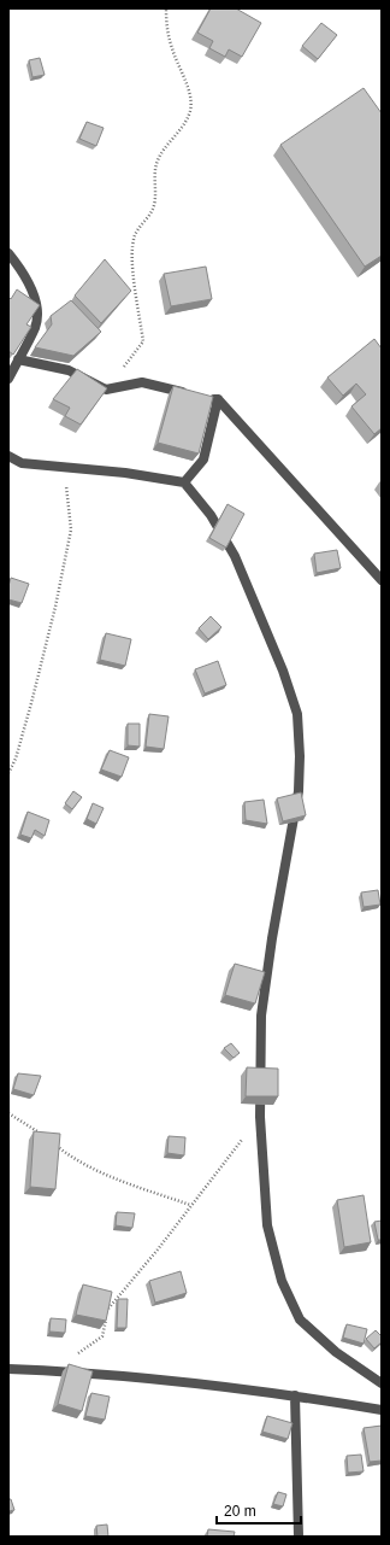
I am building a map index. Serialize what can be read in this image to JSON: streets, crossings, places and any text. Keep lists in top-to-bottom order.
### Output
{
  "scale_bar": "20 m"
}
